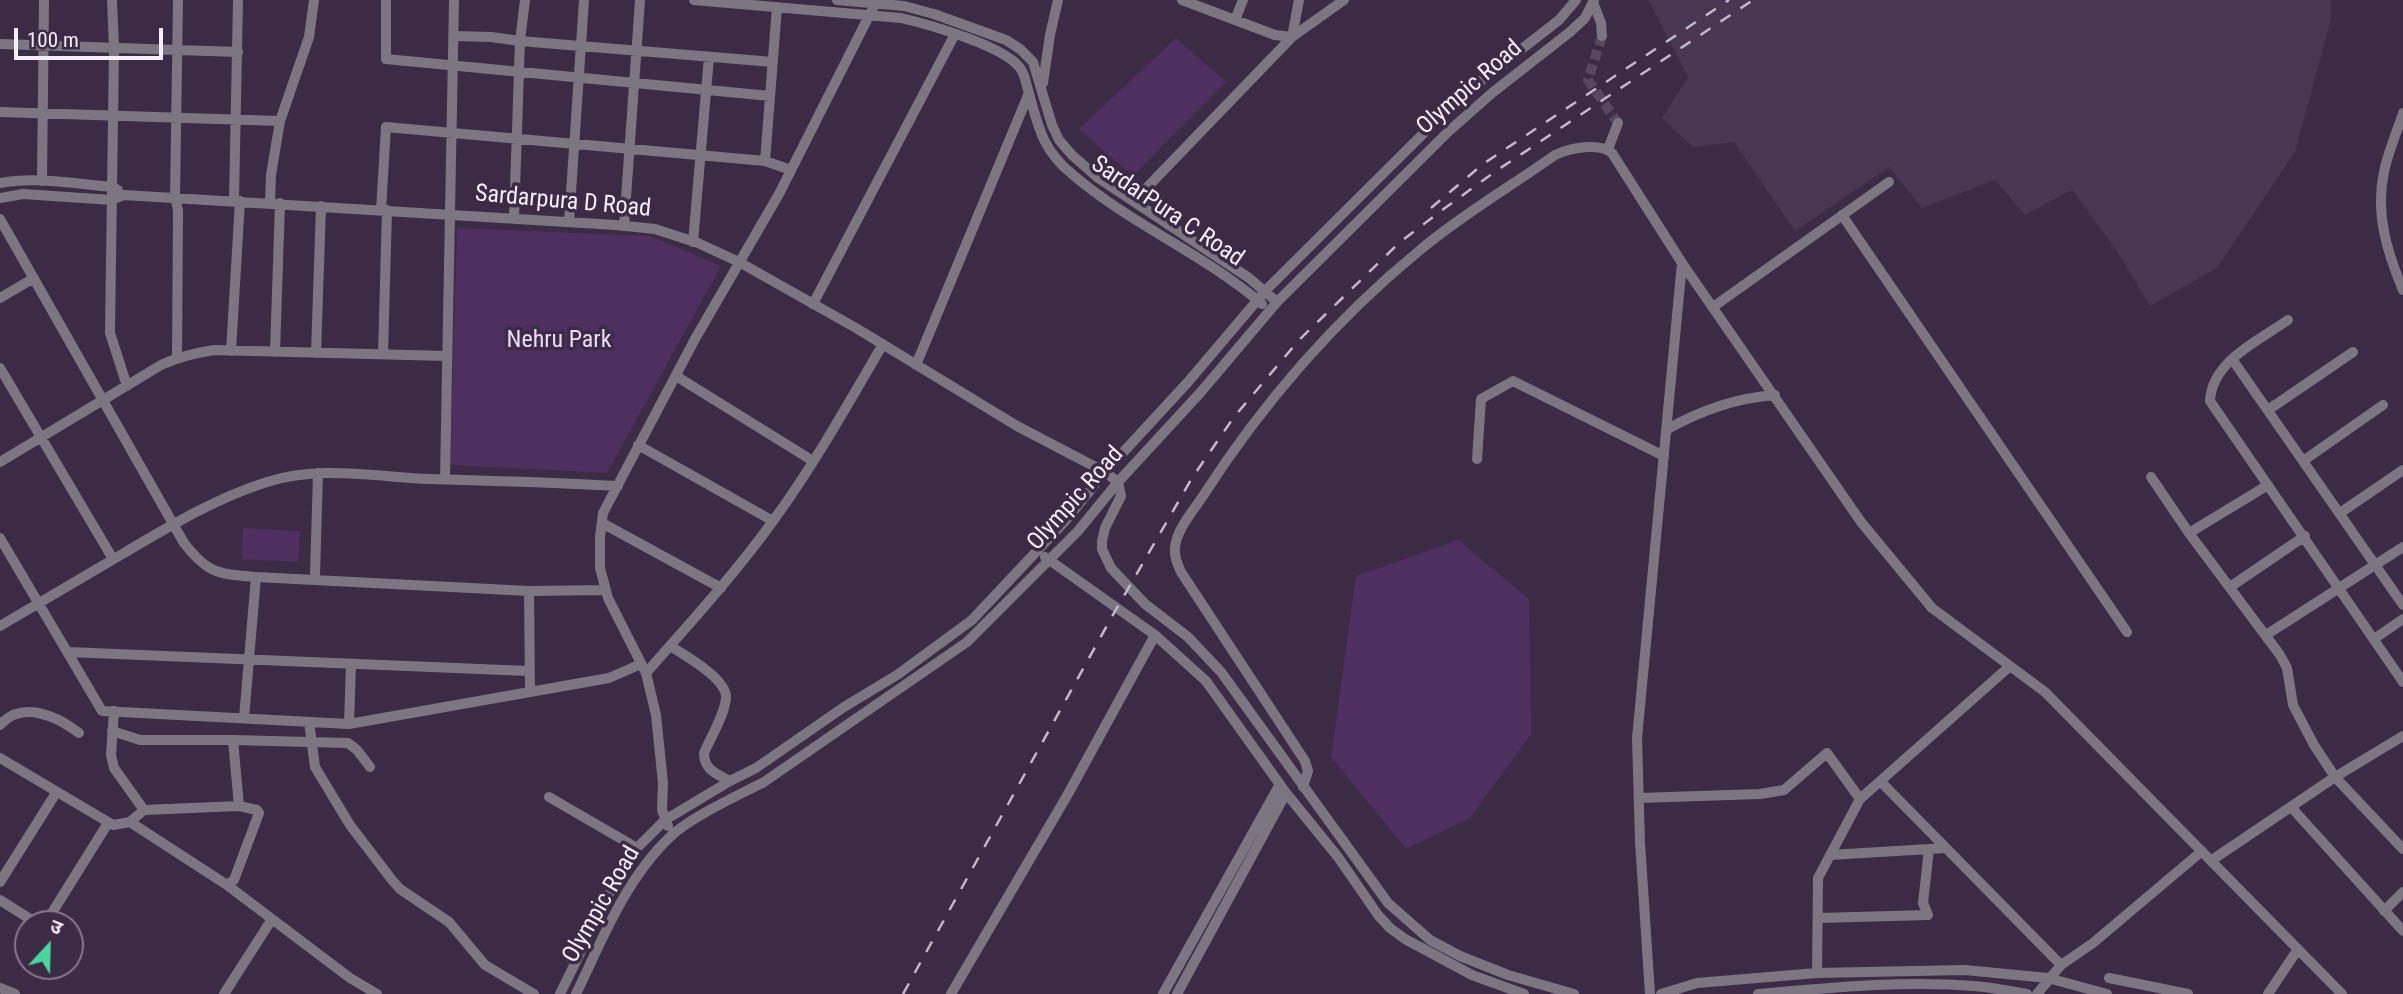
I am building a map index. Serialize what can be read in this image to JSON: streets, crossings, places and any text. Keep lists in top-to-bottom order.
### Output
{
  "streets": {
    "street": ["Olympic Road", "Sardarpura D Road", "SardarPura C Road"]
  },
  "crossings": [
    ["Olympic Road", "Sardarpura D Road"],
    ["Olympic Road", "SardarPura C Road"]
  ],
  "parks": ["Nehru Park"],
  "scale_bar": "100 m",
  "north": "top"
}
